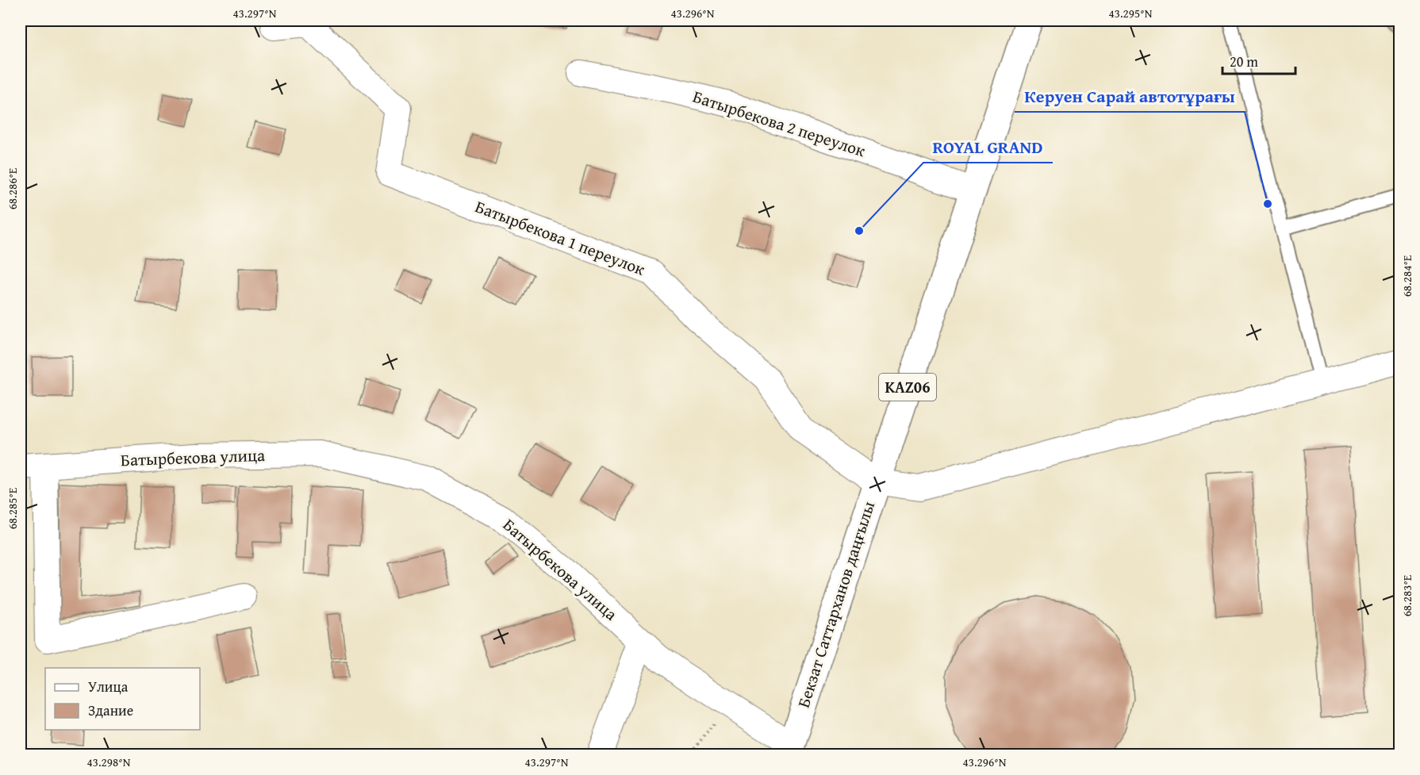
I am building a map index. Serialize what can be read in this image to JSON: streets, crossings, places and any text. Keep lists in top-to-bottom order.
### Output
{
  "streets": {
    "main road": ["KАZ06", "Бекзат Саттарханов даңғылы"],
    "street": ["Батырбекова 2 переулок", "Батырбекова 1 переулок", "Батырбекова улица"]
  },
  "crossings": [
    ["Батырбекова 2 переулок", "Бекзат Саттарханов даңғылы"],
    ["Батырбекова 1 переулок", "Бекзат Саттарханов даңғылы"],
    ["Батырбекова улица", "Бекзат Саттарханов даңғылы"]
  ],
  "places": ["Керуен Сарай автотұрағы", "ROYAL GRAND"],
  "legend": ["Улица", "Здание"],
  "scale_bar": "20 m",
  "coordinates": [
    "43.297°N",
    "43.296°N",
    "43.295°N",
    "68.286°E",
    "68.284°E",
    "68.285°E",
    "68.283°E",
    "43.298°N"
  ]
}
